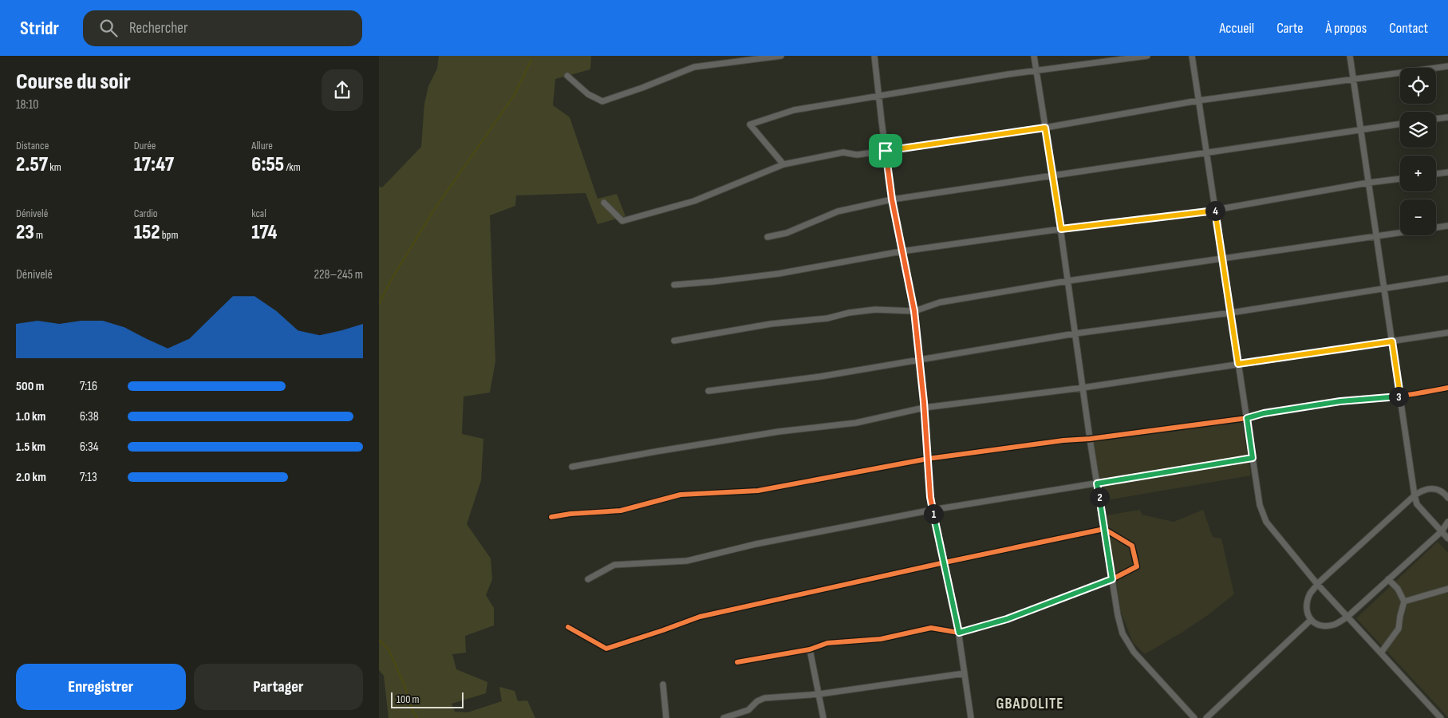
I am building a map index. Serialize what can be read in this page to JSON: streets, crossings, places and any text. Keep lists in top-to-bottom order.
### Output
{
  "districts": ["GBADOLITE"],
  "scale_bar": "100 m",
  "page": {
    "header": "Stridr",
    "search": "Rechercher",
    "nav": [
      "Accueil",
      "Carte",
      "À propos",
      "Contact"
    ],
    "heading": ["Course du soir", "18:10"],
    "map_buttons": ["+", "−"],
    "stats": [
      ["Distance", "2.57 km"],
      ["Durée", "17:47"],
      ["Allure", "6:55 /km"],
      ["Dénivelé", "23 m"],
      ["Cardio", "152 bpm"],
      ["kcal", "174"]
    ],
    "pins": [
      "4",
      "3",
      "2",
      "1"
    ],
    "chart": ["Dénivelé", "228–245 m"],
    "list": [
      {
        "name": "500 m",
        "note": "7:16"
      },
      {
        "name": "1.0 km",
        "note": "6:38"
      },
      {
        "name": "1.5 km",
        "note": "6:34"
      },
      {
        "name": "2.0 km",
        "note": "7:13"
      }
    ],
    "buttons": ["Enregistrer", "Partager"],
    "scale": "100 m"
  }
}
